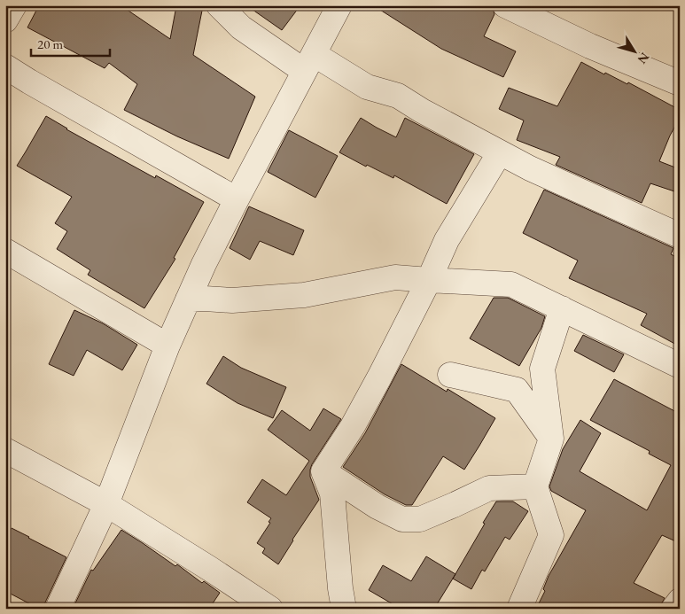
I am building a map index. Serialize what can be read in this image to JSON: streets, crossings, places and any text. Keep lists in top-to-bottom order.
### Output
{
  "scale_bar": "20 m",
  "north": "bottom right"
}
